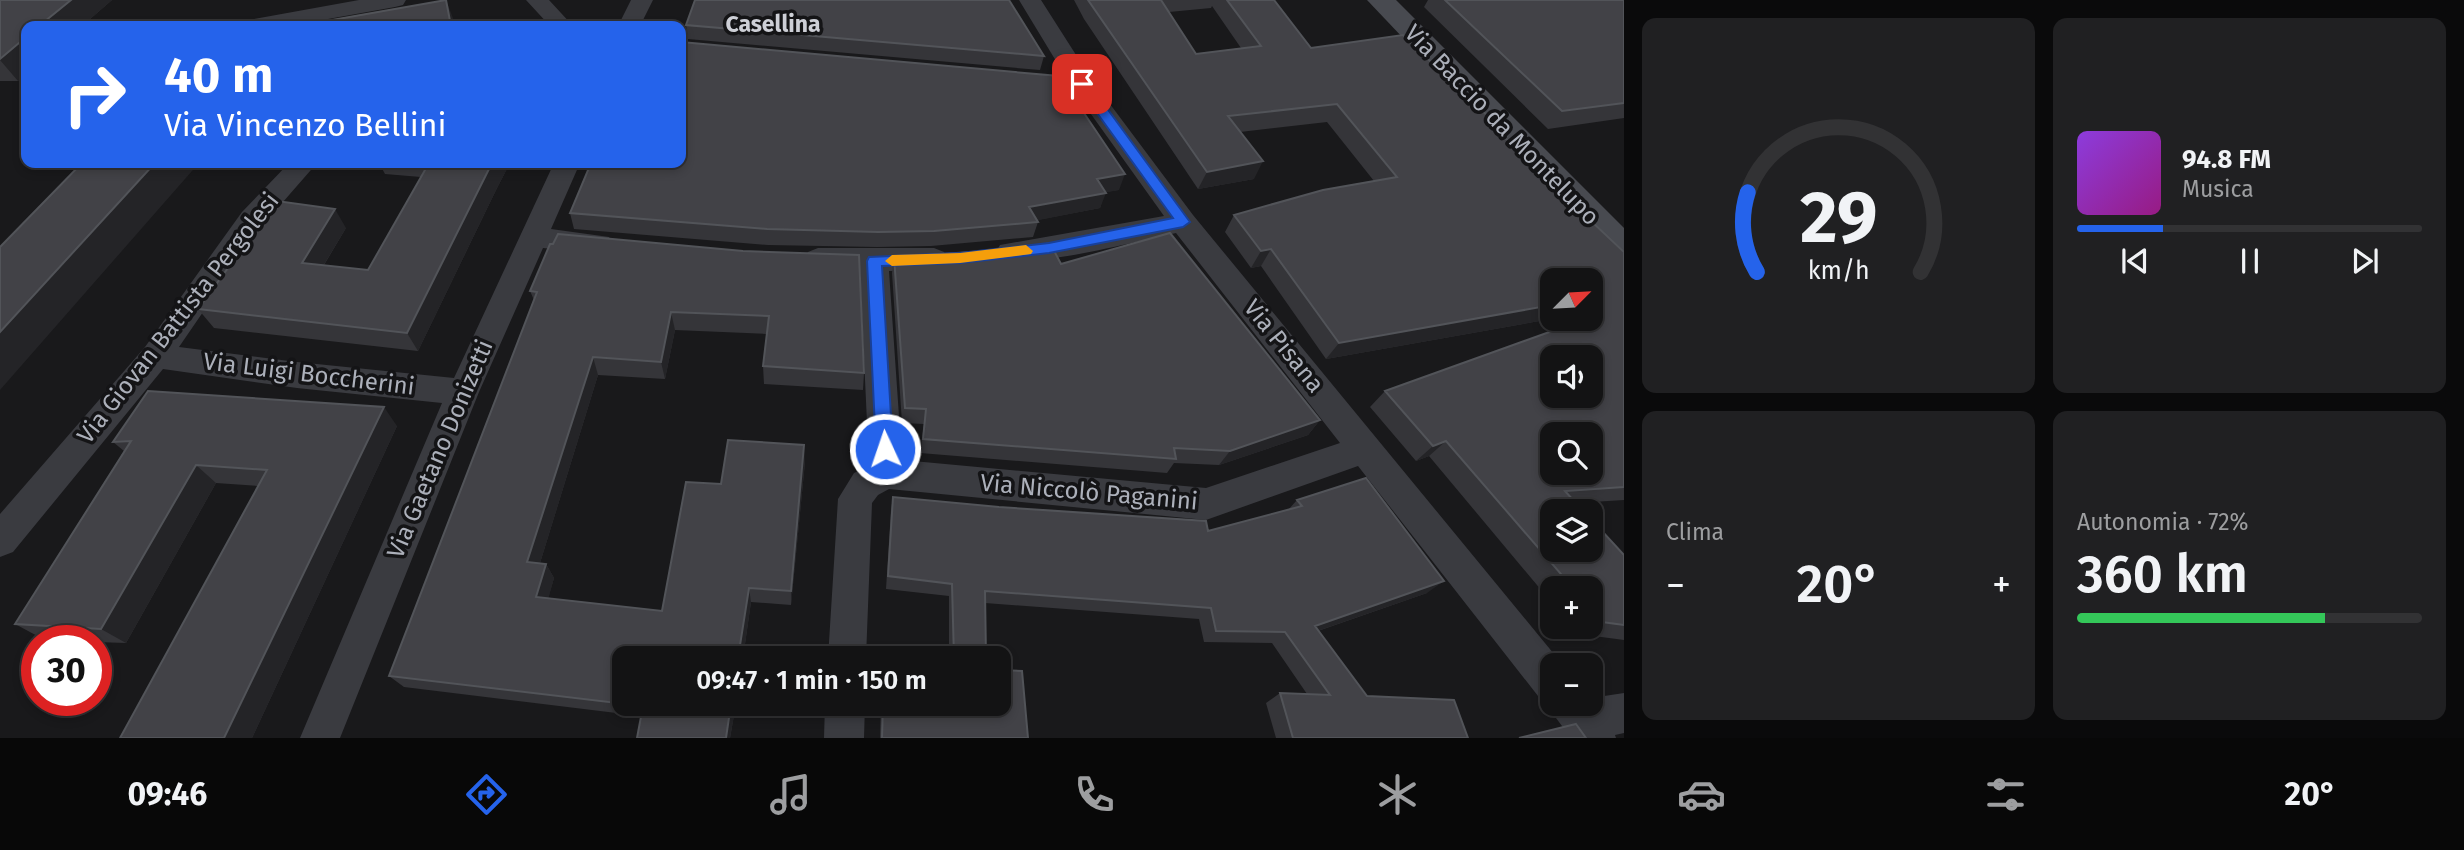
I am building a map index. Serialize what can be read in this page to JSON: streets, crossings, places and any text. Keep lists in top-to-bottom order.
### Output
{
  "streets": {
    "main road": ["Via Baccio da Montelupo"],
    "street": [
      "Via Giovan Battista Pergolesi",
      "Via Pisana",
      "Via Luigi Boccherini",
      "Via Gaetano Donizetti",
      "Via Niccolò Paganini"
    ]
  },
  "crossings": [
    ["Via Giovan Battista Pergolesi", "Via Luigi Boccherini"],
    ["Via Pisana", "Via Niccolò Paganini"],
    ["Via Luigi Boccherini", "Via Gaetano Donizetti"]
  ],
  "districts": ["Casellina"],
  "north": "top right",
  "page": {
    "turn": ["40 m", "Via Vincenzo Bellini"],
    "song": ["94.8 FM", "Musica"],
    "map_buttons": ["+", "−"],
    "tile": [
      "Clima",
      ["Autonomia · 72%", "360 km"]
    ],
    "heat": ["−", "20°", "+"],
    "limit": "30",
    "trip": "09:47 · 1 min · 150 m",
    "tabs": ["09:46", "20°"],
    "gauge": ["29", "km/h"]
  }
}
